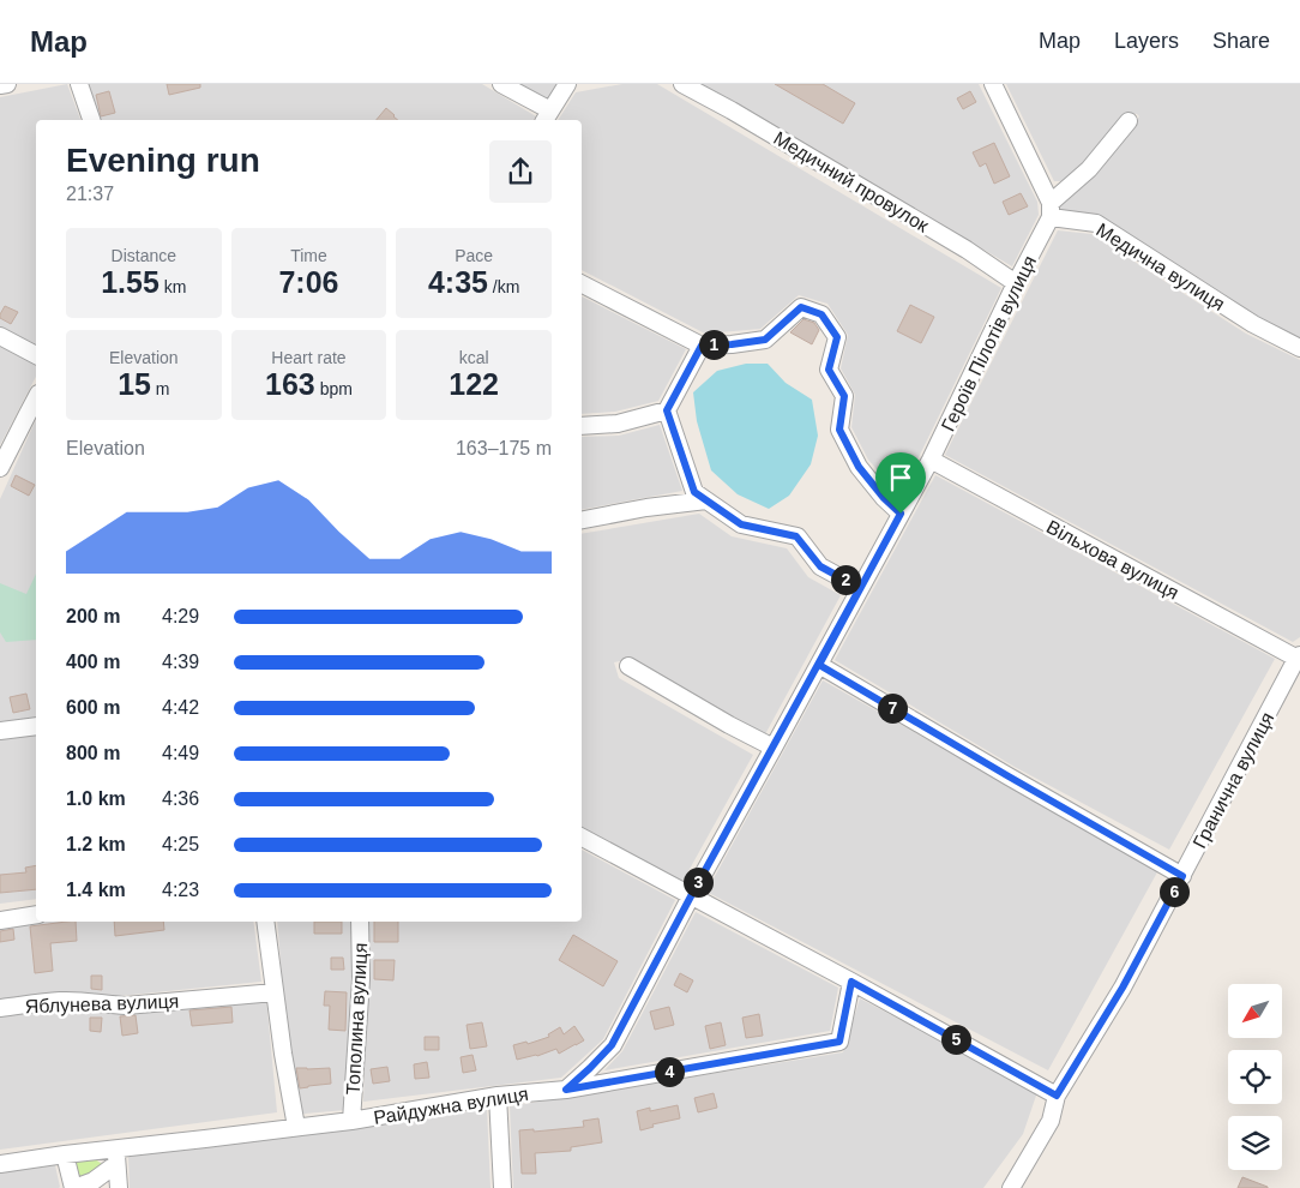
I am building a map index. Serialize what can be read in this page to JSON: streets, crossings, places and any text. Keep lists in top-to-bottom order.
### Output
{
  "streets": {
    "street": [
      "Медичний провулок",
      "Медична вулиця",
      "Героїв Пілотів вулиця",
      "Вільхова вулиця",
      "Гранична вулиця",
      "Яблунева вулиця",
      "Тополина вулиця",
      "Райдужна вулиця"
    ]
  },
  "crossings": [
    ["Медичний провулок", "Героїв Пілотів вулиця"],
    ["Медична вулиця", "Героїв Пілотів вулиця"],
    ["Героїв Пілотів вулиця", "Вільхова вулиця"],
    ["Героїв Пілотів вулиця", "Райдужна вулиця"],
    ["Вільхова вулиця", "Гранична вулиця"],
    ["Тополина вулиця", "Райдужна вулиця"]
  ],
  "north": "bottom left",
  "page": {
    "header": "Map",
    "nav": ["Map", "Layers", "Share"],
    "heading": ["Evening run", "21:37"],
    "stats": [
      ["Distance", "1.55 km"],
      ["Time", "7:06"],
      ["Pace", "4:35 /km"],
      ["Elevation", "15 m"],
      ["Heart rate", "163 bpm"],
      ["kcal", "122"]
    ],
    "pins": [
      "1",
      "2",
      "7",
      "3",
      "6",
      "5",
      "4"
    ],
    "chart": ["Elevation", "163–175 m"],
    "list": [
      {
        "name": "200 m",
        "note": "4:29"
      },
      {
        "name": "400 m",
        "note": "4:39"
      },
      {
        "name": "600 m",
        "note": "4:42"
      },
      {
        "name": "800 m",
        "note": "4:49"
      },
      {
        "name": "1.0 km",
        "note": "4:36"
      },
      {
        "name": "1.2 km",
        "note": "4:25"
      },
      {
        "name": "1.4 km",
        "note": "4:23"
      }
    ]
  }
}
